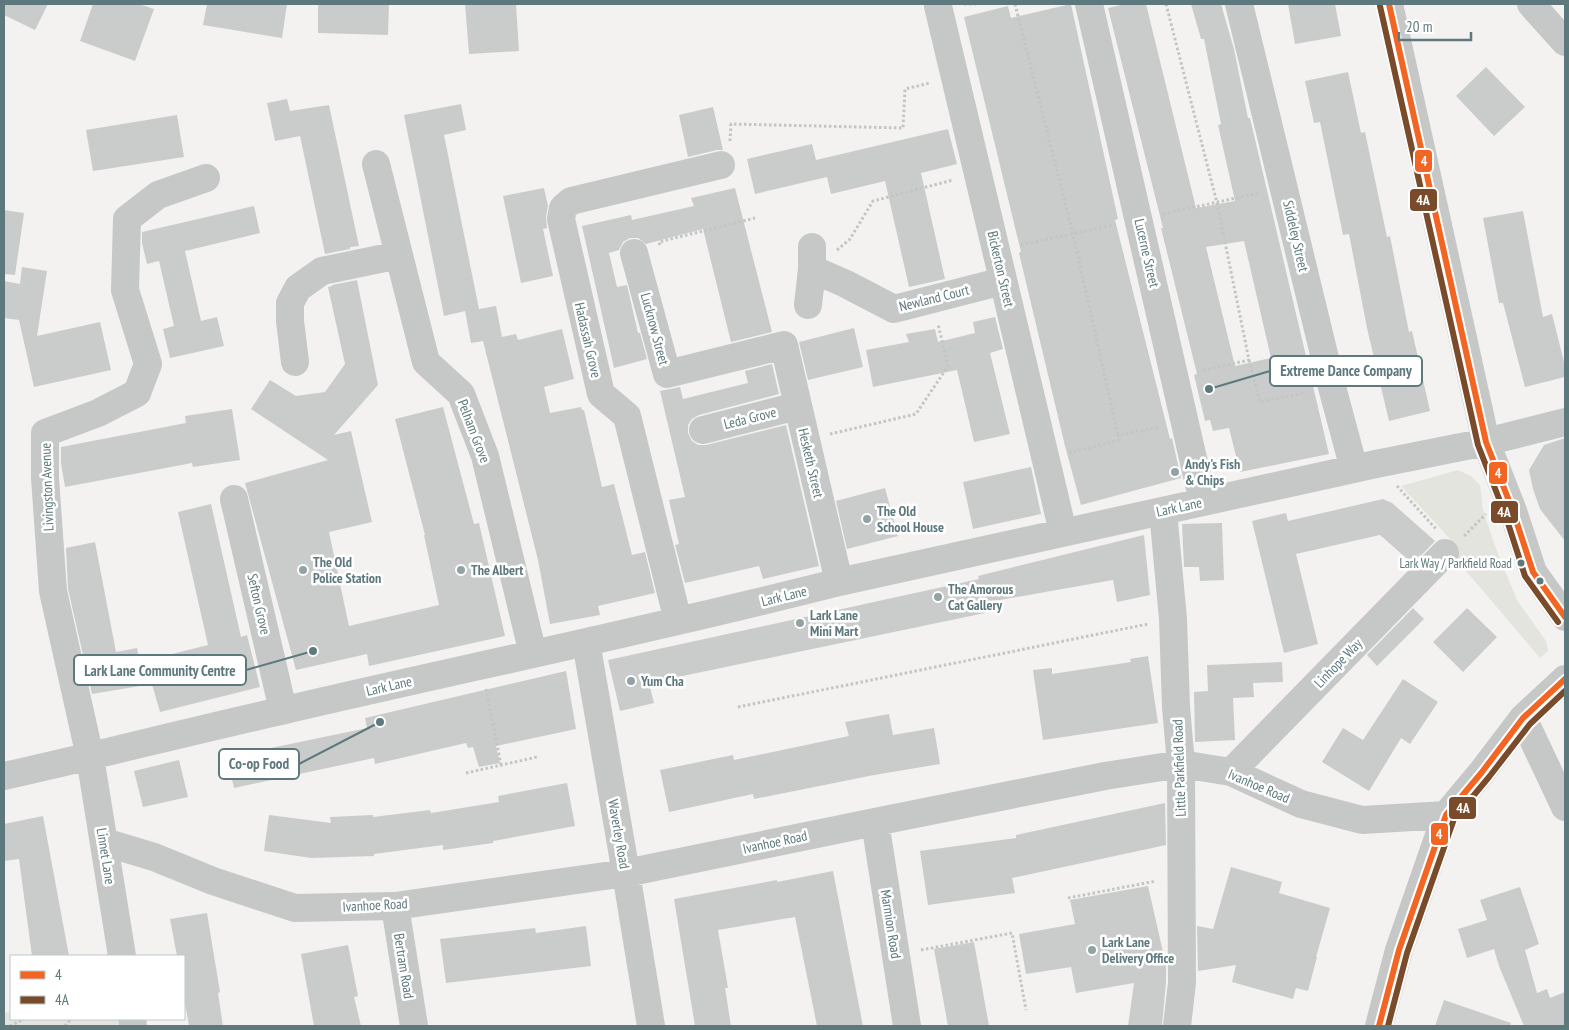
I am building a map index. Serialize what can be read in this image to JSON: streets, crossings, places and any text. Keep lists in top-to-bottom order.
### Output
{
  "streets": {
    "street": [
      "Siddeley Street",
      "Lucerne Street",
      "Bickerton Street",
      "Newland Court",
      "Lucknow Street",
      "Hadassah Grove",
      "Leda Grove",
      "Pelham Grove",
      "Hesketh Street",
      "Livingston Avenue",
      "Lark Lane",
      "Sefton Grove",
      "Linhope Way",
      "Little Parkfield Road",
      "Ivanhoe Road",
      "Waverley Road",
      "Linnet Lane",
      "Marmion Road",
      "Bertram Road"
    ]
  },
  "crossings": [
    ["Siddeley Street", "Lark Lane"],
    ["Lucerne Street", "Lark Lane"],
    ["Bickerton Street", "Newland Court"],
    ["Bickerton Street", "Lark Lane"],
    ["Lucknow Street", "Hesketh Street"],
    ["Hadassah Grove", "Lark Lane"],
    ["Leda Grove", "Hesketh Street"],
    ["Pelham Grove", "Lark Lane"],
    ["Hesketh Street", "Lark Lane"],
    ["Livingston Avenue", "Lark Lane"],
    ["Livingston Avenue", "Linnet Lane"],
    ["Lark Lane", "Sefton Grove"],
    ["Lark Lane", "Little Parkfield Road"],
    ["Lark Lane", "Waverley Road"],
    ["Lark Lane", "Linnet Lane"],
    ["Linhope Way", "Ivanhoe Road"],
    ["Little Parkfield Road", "Ivanhoe Road"],
    ["Ivanhoe Road", "Waverley Road"],
    ["Ivanhoe Road", "Linnet Lane"],
    ["Ivanhoe Road", "Marmion Road"],
    ["Ivanhoe Road", "Bertram Road"]
  ],
  "places": [
    "Extreme Dance Company",
    "Andy's Fish & Chips",
    "The Old School House",
    "Lark Way / Parkfield Road",
    "The Old Police Station",
    "The Albert",
    "The Amorous Cat Gallery",
    "Lark Lane Mini Mart",
    "Lark Lane Community Centre",
    "Yum Cha",
    "Co-op Food",
    "Lark Lane Delivery Office"
  ],
  "lines": ["transit line 4", "transit line 4A"],
  "legend": ["4", "4A"],
  "scale_bar": "20 m"
}
